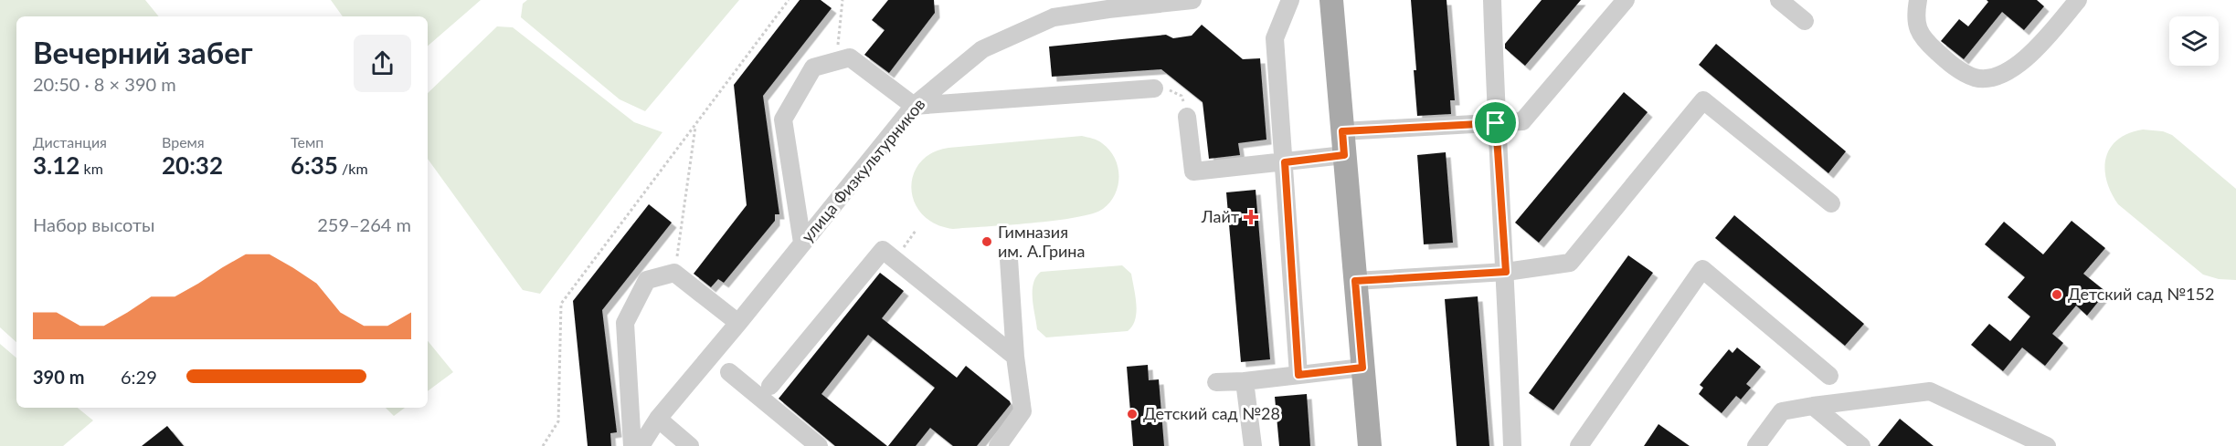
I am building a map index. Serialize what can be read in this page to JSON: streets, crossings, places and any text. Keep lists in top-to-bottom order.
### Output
{
  "streets": {
    "street": ["улица Физкультурников"]
  },
  "places": {
    "health": ["Лайт"],
    "other": ["Гимназия им. А.Грина", "Детский сад №152", "Детский сад №28"]
  },
  "page": {
    "heading": ["Вечерний забег", "20:50 · 8 × 390 m"],
    "stats": [
      ["Дистанция", "3.12 km"],
      ["Время", "20:32"],
      ["Темп", "6:35 /km"]
    ],
    "chart": ["Набор высоты", "259–264 m"],
    "list": [
      {
        "name": "390 m",
        "note": "6:29"
      }
    ]
  }
}
